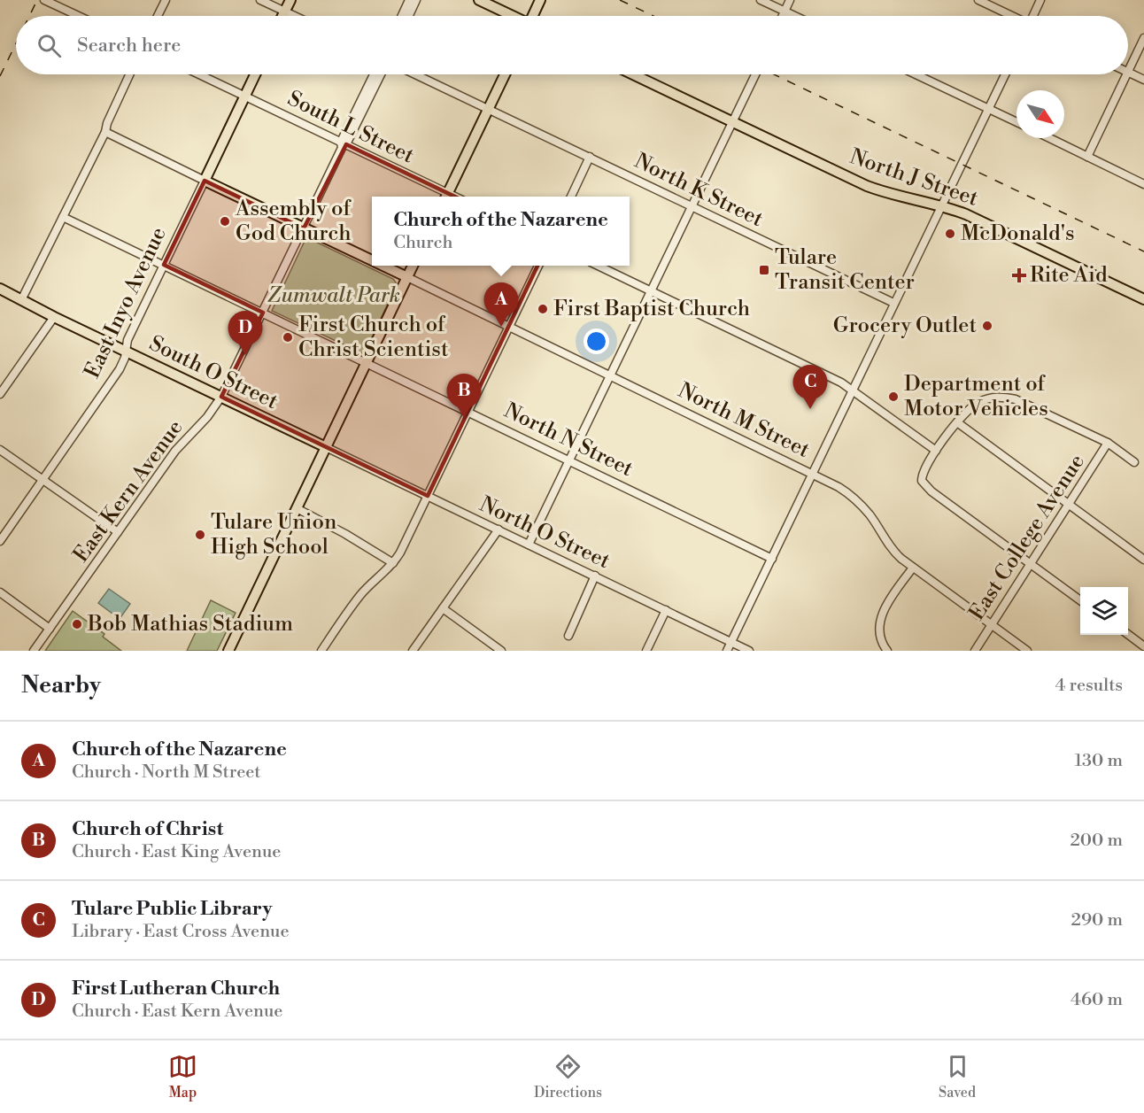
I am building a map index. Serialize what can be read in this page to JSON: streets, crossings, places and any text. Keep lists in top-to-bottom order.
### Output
{
  "streets": {
    "main road": ["North J Street", "East Inyo Avenue", "South O Street"],
    "street": [
      "South L Street",
      "North K Street",
      "North M Street",
      "North N Street",
      "East Kern Avenue",
      "North O Street",
      "East College Avenue"
    ]
  },
  "crossings": [
    ["South L Street", "East Inyo Avenue"],
    ["South L Street", "East Kern Avenue"],
    ["East Inyo Avenue", "South O Street"],
    ["East Inyo Avenue", "North N Street"],
    ["South O Street", "East Kern Avenue"],
    ["South O Street", "North O Street"],
    ["North M Street", "East College Avenue"],
    ["North N Street", "East Kern Avenue"]
  ],
  "parks": ["Zumwalt Park"],
  "places": {
    "other": [
      "Assembly of God Church",
      "McDonald's",
      "First Baptist Church",
      "Grocery Outlet",
      "First Church of Christ Scientist",
      "Department of Motor Vehicles",
      "Tulare Union High School",
      "Bob Mathias Stadium"
    ],
    "transit": ["Tulare Transit Center"],
    "health": ["Rite Aid"]
  },
  "north": "bottom right",
  "page": {
    "search": "Search here",
    "popup": ["Church of the Nazarene", "Church"],
    "pins": [
      "A",
      "D",
      "C",
      "B"
    ],
    "heading": ["Nearby", "4 results"],
    "list": [
      {
        "mark": "A",
        "name": "Church of the Nazarene",
        "note": "Church · North M Street",
        "value": "130 m"
      },
      {
        "mark": "B",
        "name": "Church of Christ",
        "note": "Church · East King Avenue",
        "value": "200 m"
      },
      {
        "mark": "C",
        "name": "Tulare Public Library",
        "note": "Library · East Cross Avenue",
        "value": "290 m"
      },
      {
        "mark": "D",
        "name": "First Lutheran Church",
        "note": "Church · East Kern Avenue",
        "value": "460 m"
      }
    ],
    "nav": ["Map", "Directions", "Saved"]
  }
}
